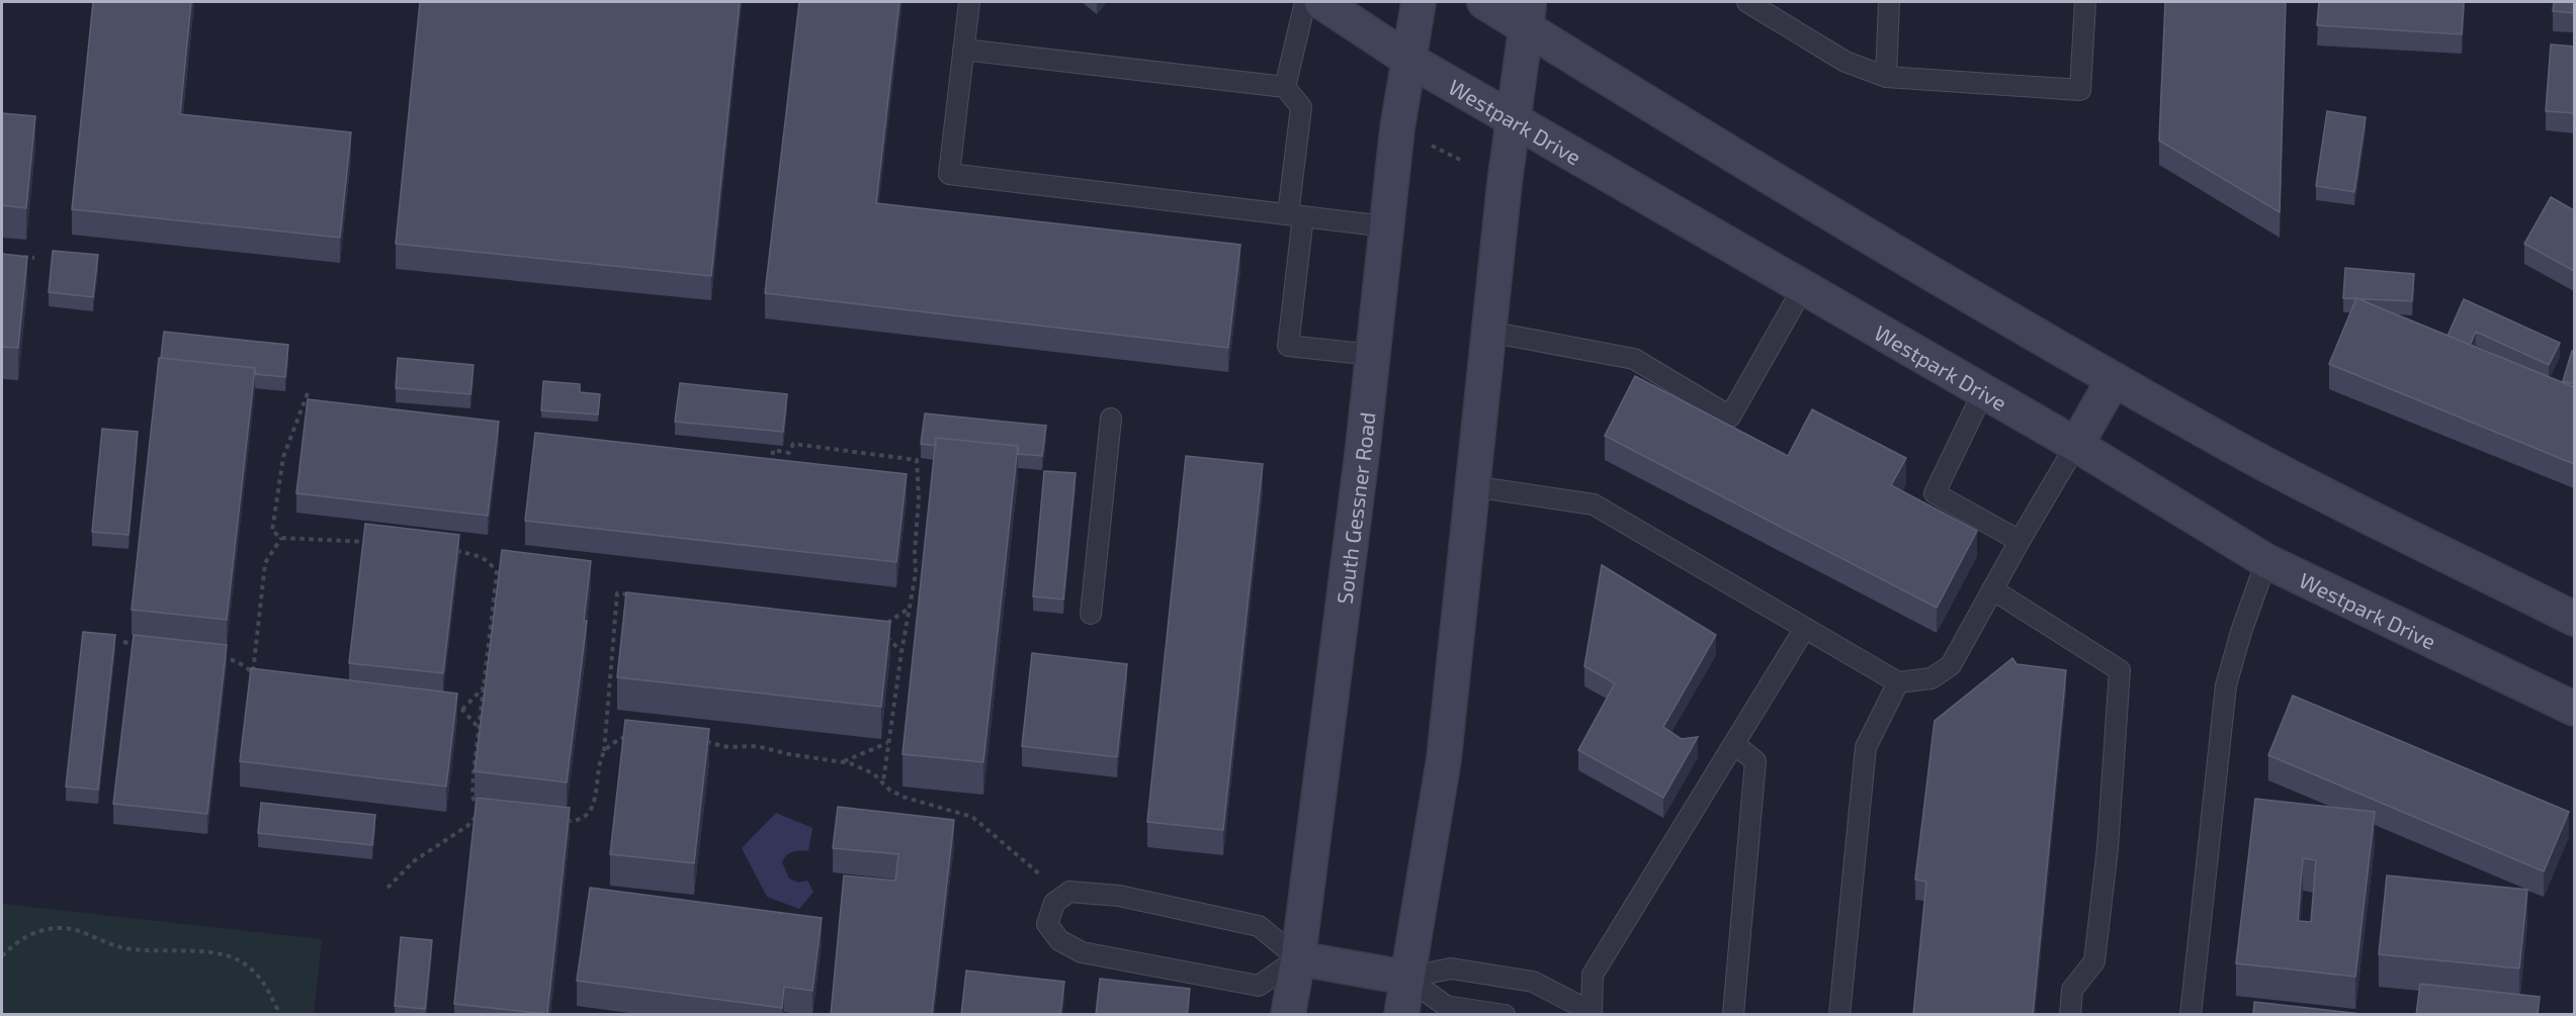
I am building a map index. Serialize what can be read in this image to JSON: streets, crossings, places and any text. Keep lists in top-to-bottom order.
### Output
{
  "streets": {
    "main road": ["Westpark Drive", "South Gessner Road"]
  },
  "crossings": [
    ["Westpark Drive", "South Gessner Road"]
  ]
}
